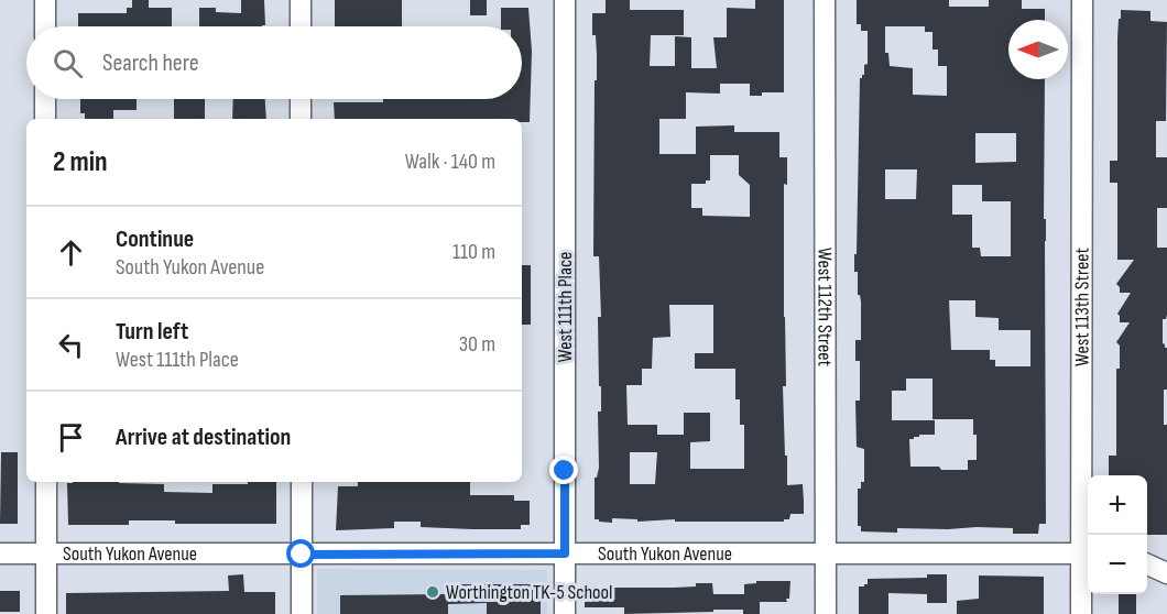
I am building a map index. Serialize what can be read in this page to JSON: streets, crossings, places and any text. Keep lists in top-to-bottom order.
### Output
{
  "streets": {
    "street": [
      "West 111th Place",
      "West 112th Street",
      "West 113th Street",
      "South Yukon Avenue"
    ]
  },
  "crossings": [
    ["West 111th Place", "South Yukon Avenue"],
    ["West 112th Street", "South Yukon Avenue"],
    ["West 113th Street", "South Yukon Avenue"]
  ],
  "places": ["Worthington TK-5 School"],
  "north": "left",
  "page": {
    "search": "Search here",
    "heading": ["2 min", "Walk · 140 m"],
    "list": [
      ["Continue", "South Yukon Avenue", "110 m"],
      ["Turn left", "West 111th Place", "30 m"],
      "Arrive at destination"
    ],
    "map_buttons": ["+", "−"]
  }
}
